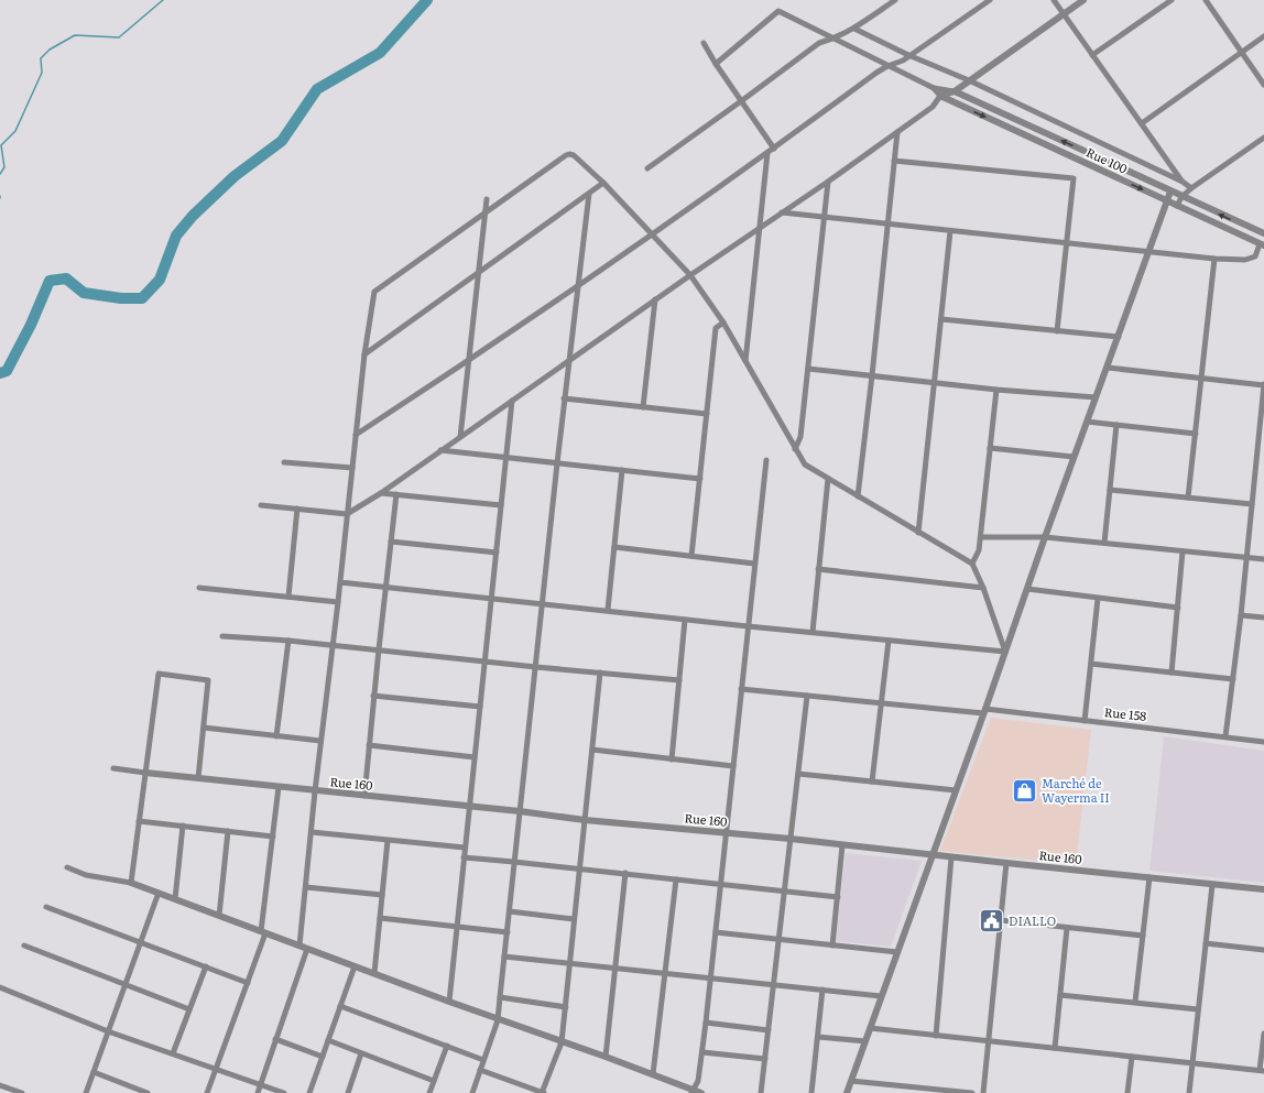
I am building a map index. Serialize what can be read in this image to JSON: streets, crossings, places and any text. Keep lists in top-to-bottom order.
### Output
{
  "streets": {
    "street": ["Rue 100", "Rue 158", "Rue 160"]
  },
  "places": {
    "shop": ["Marché de Wayerma II"],
    "public building": ["DIALLO"]
  }
}
